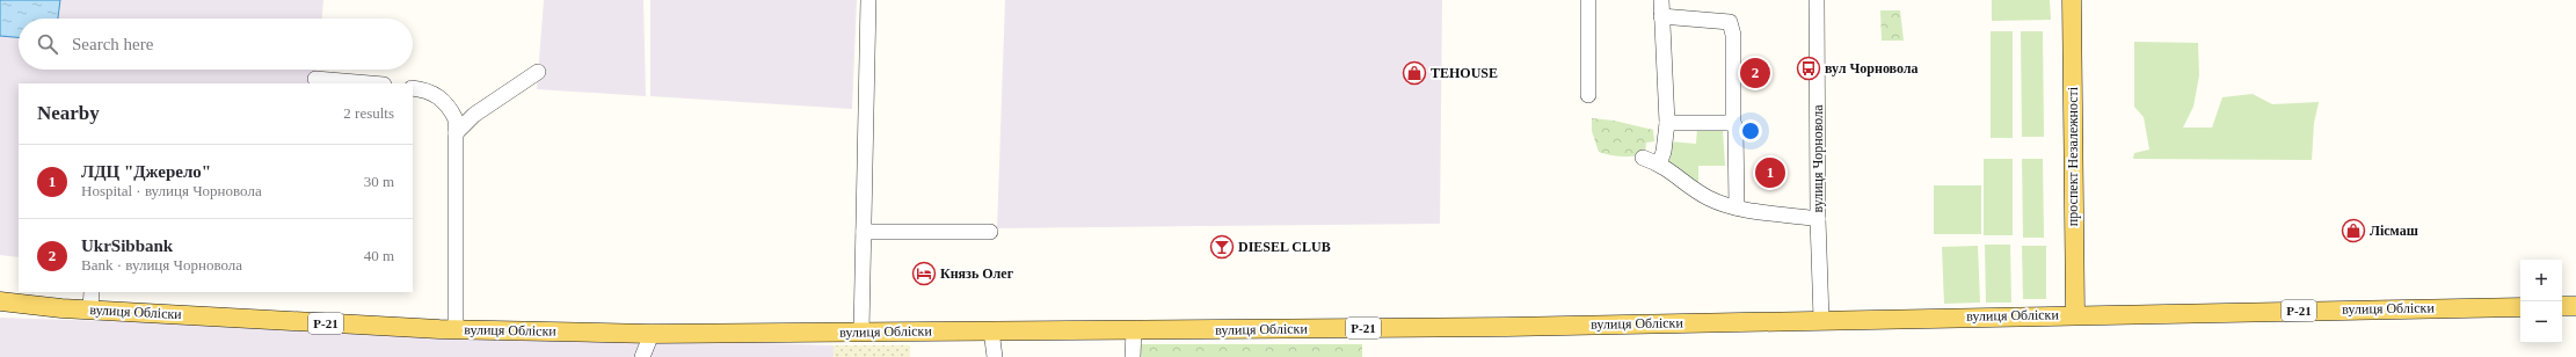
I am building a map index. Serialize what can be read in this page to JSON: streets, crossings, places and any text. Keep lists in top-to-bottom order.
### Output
{
  "streets": {
    "main road": ["проспект Незалежності", "вулиця Обліски", "Р-21"],
    "street": ["вулиця Чорновола"]
  },
  "crossings": [
    ["проспект Незалежності", "вулиця Обліски"],
    ["вулиця Чорновола", "вулиця Обліски"]
  ],
  "places": {
    "bus stop": ["вул Чорновола"],
    "shop": ["TEHOUSE", "Лісмаш"],
    "bar": ["DIESEL CLUB"],
    "hotel": ["Князь Олег"]
  },
  "page": {
    "search": "Search here",
    "pins": ["2", "1"],
    "heading": ["Nearby", "2 results"],
    "list": [
      {
        "mark": "1",
        "name": "ЛДЦ \"Джерело\"",
        "note": "Hospital · вулиця Чорновола",
        "value": "30 m"
      },
      {
        "mark": "2",
        "name": "UkrSibbank",
        "note": "Bank · вулиця Чорновола",
        "value": "40 m"
      }
    ],
    "map_buttons": ["+", "−"]
  }
}
